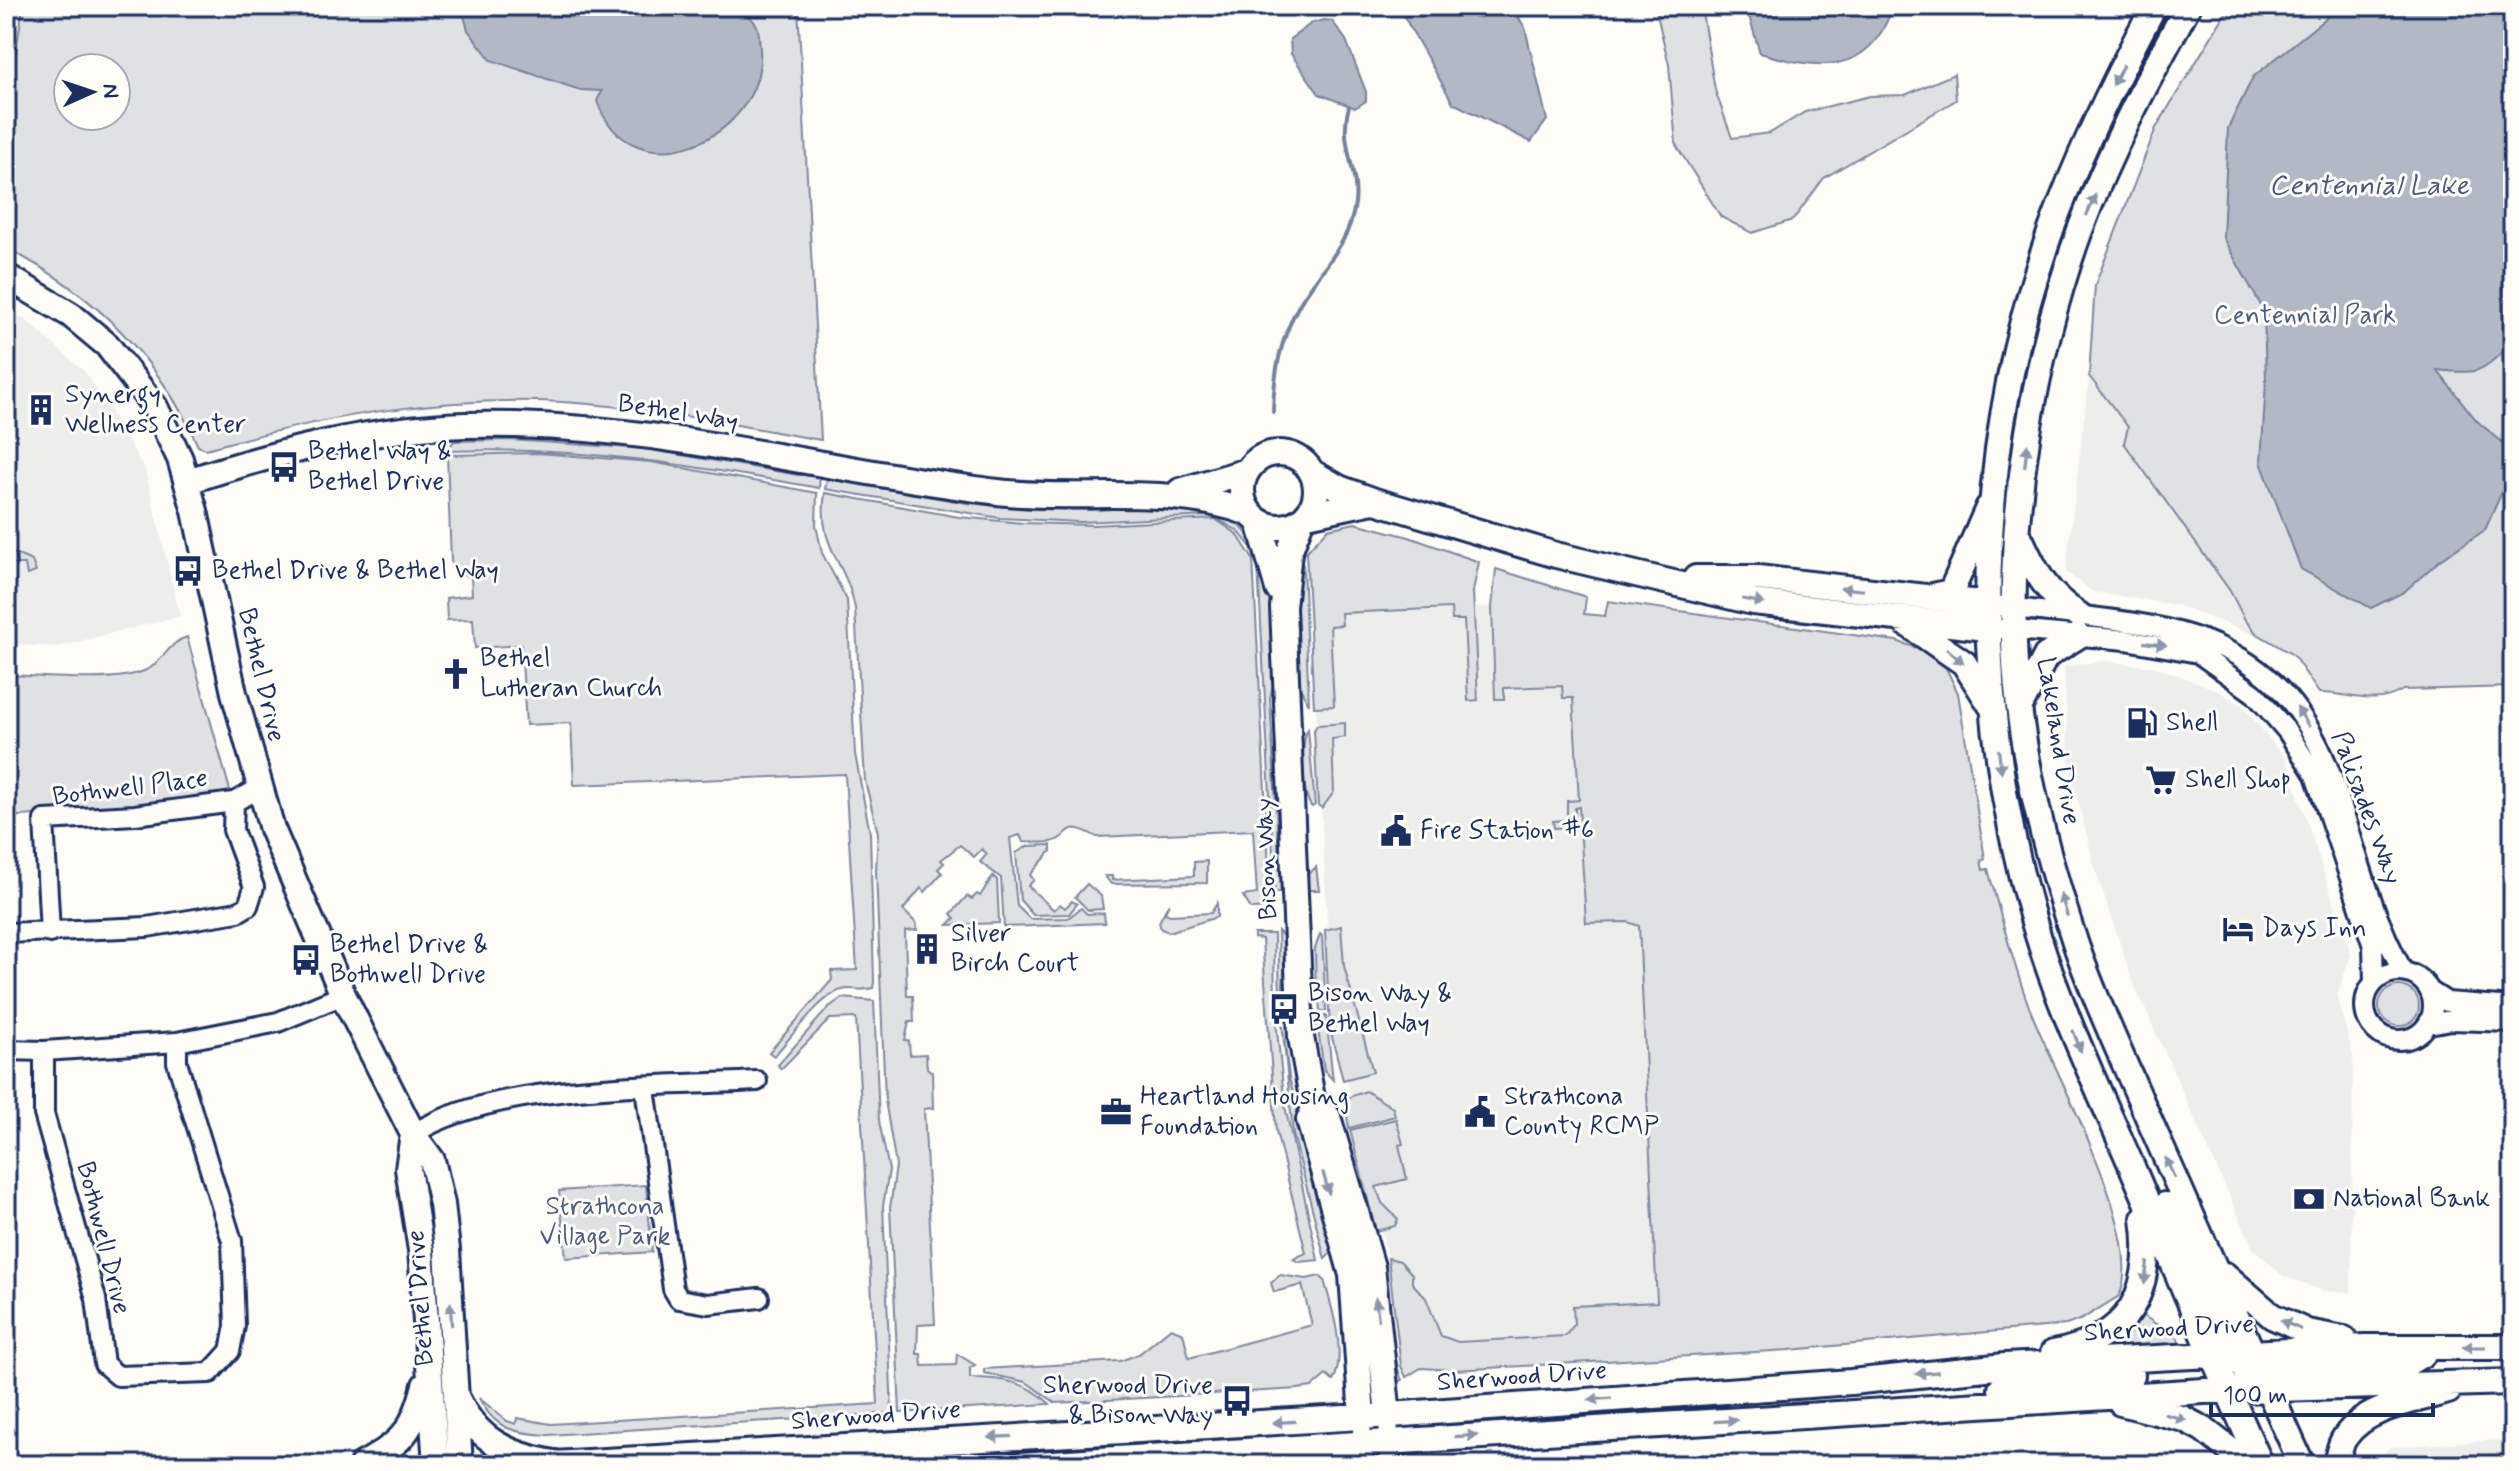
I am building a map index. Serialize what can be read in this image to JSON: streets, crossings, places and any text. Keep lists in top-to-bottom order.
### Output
{
  "streets": {
    "main road": [
      "Bethel Way",
      "Bethel Drive",
      "Lakeland Drive",
      "Bison Way",
      "Sherwood Drive"
    ],
    "street": ["Bothwell Place", "Palisades Way", "Bothwell Drive"]
  },
  "crossings": [
    ["Bethel Way", "Bethel Drive"],
    ["Bethel Way", "Bison Way"],
    ["Bethel Drive", "Bothwell Place"],
    ["Bethel Drive", "Sherwood Drive"],
    ["Lakeland Drive", "Palisades Way"],
    ["Lakeland Drive", "Sherwood Drive"],
    ["Bison Way", "Sherwood Drive"]
  ],
  "water": ["Centennial Lake"],
  "parks": ["Centennial Park", "Strathcona Village Park"],
  "places": {
    "building": ["Synergy Wellness Center", "Silver Birch Court"],
    "bus stop": [
      "Bethel Way & Bethel Drive",
      "Bethel Drive & Bethel Way",
      "Bethel Drive & Bothwell Drive",
      "Bison Way & Bethel Way",
      "Sherwood Drive & Bison Way"
    ],
    "church": ["Bethel Lutheran Church"],
    "fuel station": ["Shell"],
    "supermarket": ["Shell Shop"],
    "public building": ["Fire Station #6", "Strathcona County RCMP"],
    "hotel": ["Days Inn"],
    "office": ["Heartland Housing Foundation"],
    "bank": ["National Bank"]
  },
  "scale_bar": "100 m",
  "north": "right"
}
